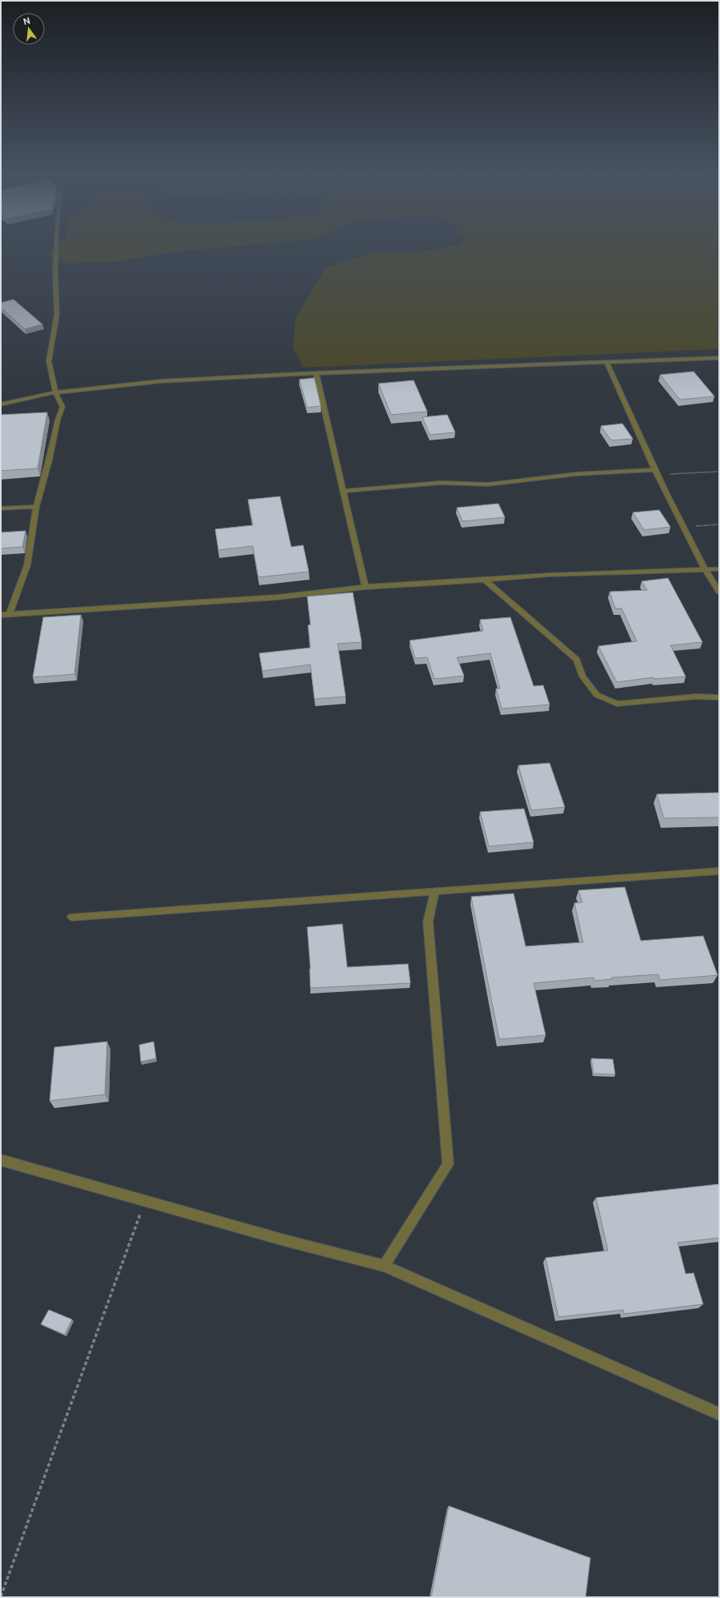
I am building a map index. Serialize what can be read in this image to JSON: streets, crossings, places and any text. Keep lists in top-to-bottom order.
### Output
{
  "north": "top"
}
